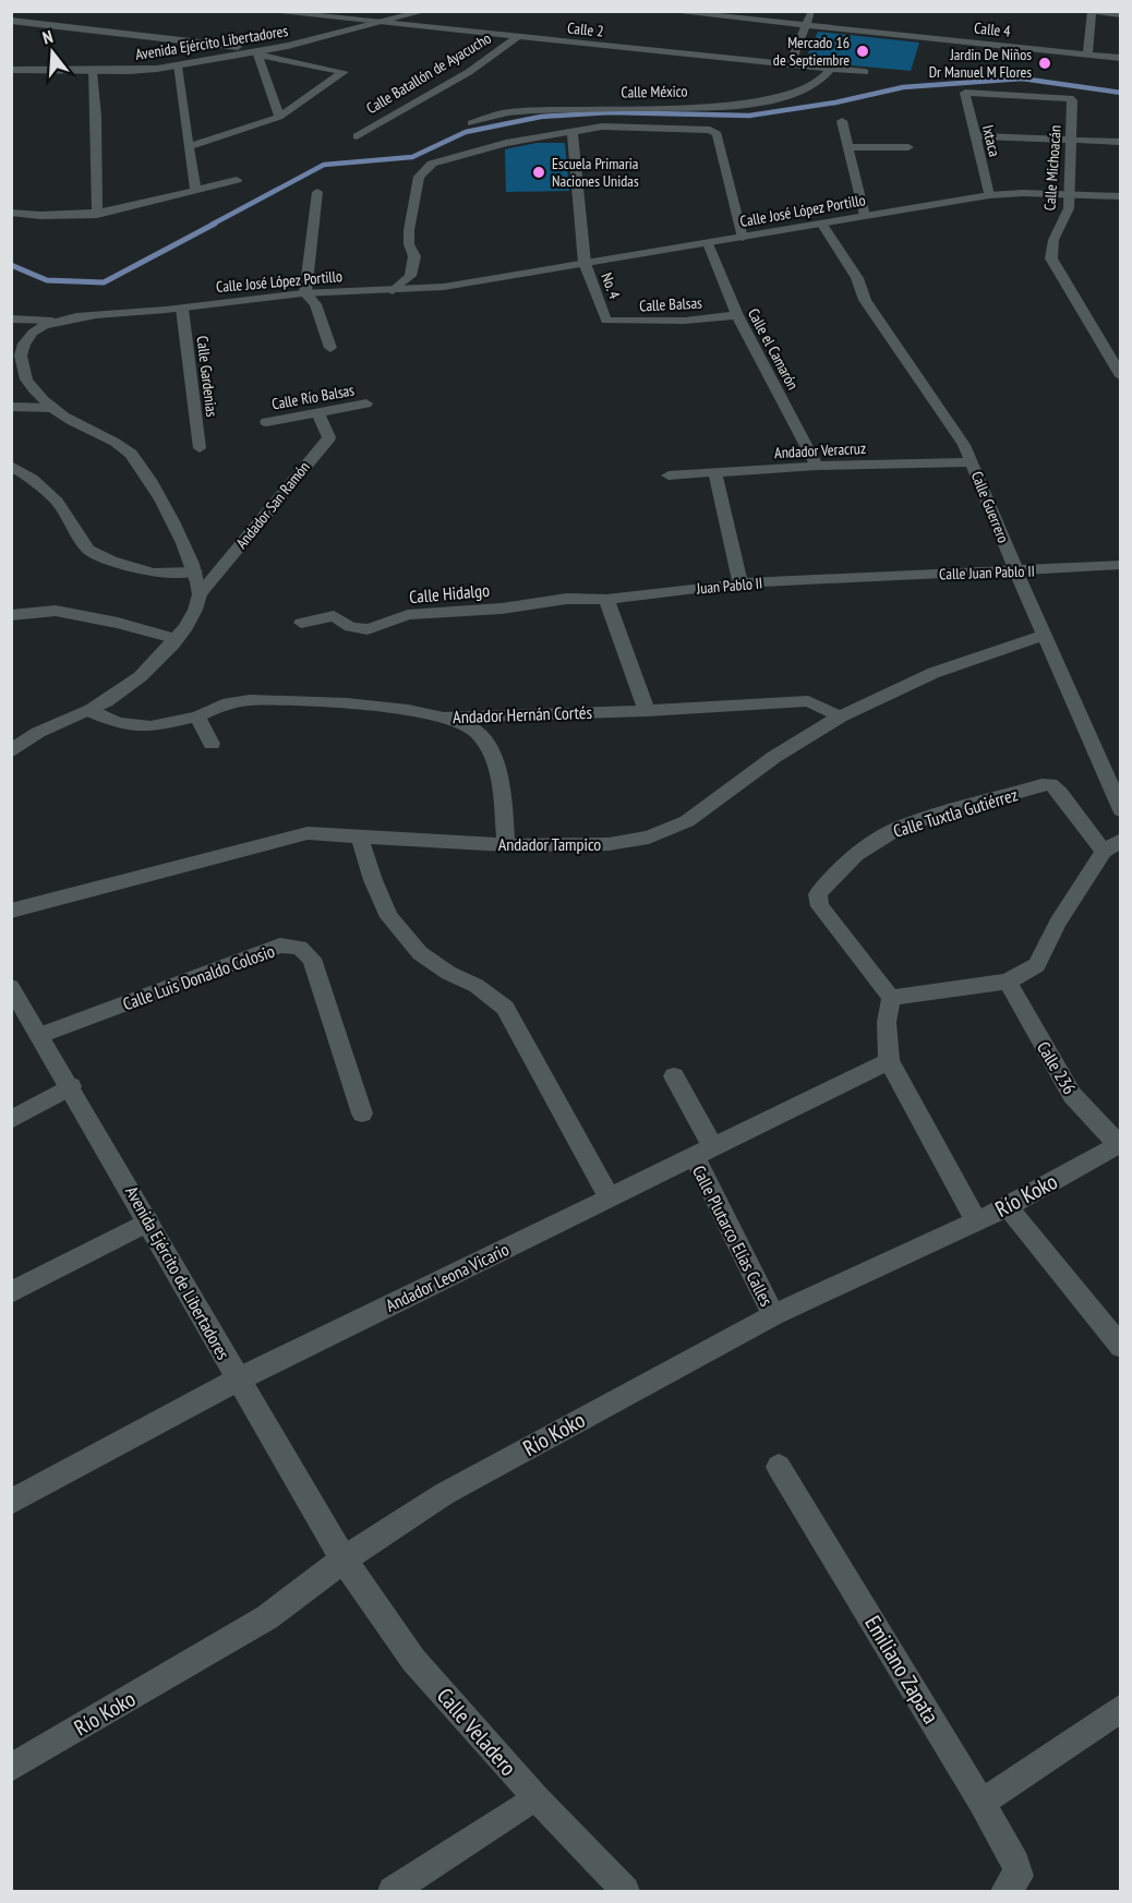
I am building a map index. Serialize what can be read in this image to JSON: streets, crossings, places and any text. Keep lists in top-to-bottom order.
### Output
{
  "streets": {
    "street": [
      "Calle 2",
      "Calle 4",
      "Avenida Ejército Libertadores",
      "Calle Batallón de Ayacucho",
      "Calle México",
      "Ixtaca",
      "Calle Michoacán",
      "Calle José López Portillo",
      "No. 4",
      "Calle Balsas",
      "Calle el Camarón",
      "Calle Gardenias",
      "Calle Río Balsas",
      "Andador Veracruz",
      "Andador San Ramón",
      "Calle Guerrero",
      "Calle Juan Pablo II",
      "Juan Pablo II",
      "Calle Hidalgo",
      "Andador Hernán Cortés",
      "Calle Tuxtla Gutiérrez",
      "Andador Tampico",
      "Calle Luis Donaldo Colosio",
      "Calle 236",
      "Río Koko",
      "Calle Plutarco Elías Calles",
      "Avenida Ejército de Libertadores",
      "Andador Leona Vicario",
      "Emiliano Zapata",
      "Calle Veladero"
    ]
  },
  "crossings": [
    ["Calle 2", "Calle Batallón de Ayacucho"],
    ["Calle 2", "Calle México"],
    ["Ixtaca", "Calle Michoacán"],
    ["Ixtaca", "Calle José López Portillo"],
    ["Calle Michoacán", "Calle José López Portillo"],
    ["Calle José López Portillo", "No. 4"],
    ["Calle José López Portillo", "Calle el Camarón"],
    ["Calle José López Portillo", "Calle Gardenias"],
    ["Calle José López Portillo", "Andador San Ramón"],
    ["Calle José López Portillo", "Calle Guerrero"],
    ["No. 4", "Calle Balsas"],
    ["Calle Balsas", "Calle el Camarón"],
    ["Calle el Camarón", "Andador Veracruz"],
    ["Calle Río Balsas", "Andador San Ramón"],
    ["Andador Veracruz", "Calle Guerrero"],
    ["Calle Guerrero", "Calle Juan Pablo II"],
    ["Calle Guerrero", "Andador Tampico"],
    ["Calle Juan Pablo II", "Juan Pablo II"],
    ["Juan Pablo II", "Calle Hidalgo"],
    ["Andador Hernán Cortés", "Andador Tampico"],
    ["Calle Luis Donaldo Colosio", "Avenida Ejército de Libertadores"],
    ["Calle 236", "Río Koko"],
    ["Río Koko", "Calle Plutarco Elías Calles"],
    ["Río Koko", "Avenida Ejército de Libertadores"],
    ["Río Koko", "Calle Veladero"],
    ["Calle Plutarco Elías Calles", "Andador Leona Vicario"],
    ["Avenida Ejército de Libertadores", "Andador Leona Vicario"],
    ["Avenida Ejército de Libertadores", "Calle Veladero"]
  ],
  "places": ["Mercado 16 de Septiembre", "Jardin De Niños Dr Manuel M Flores", "Escuela Primaria Naciones Unidas"],
  "north": "top"
}
